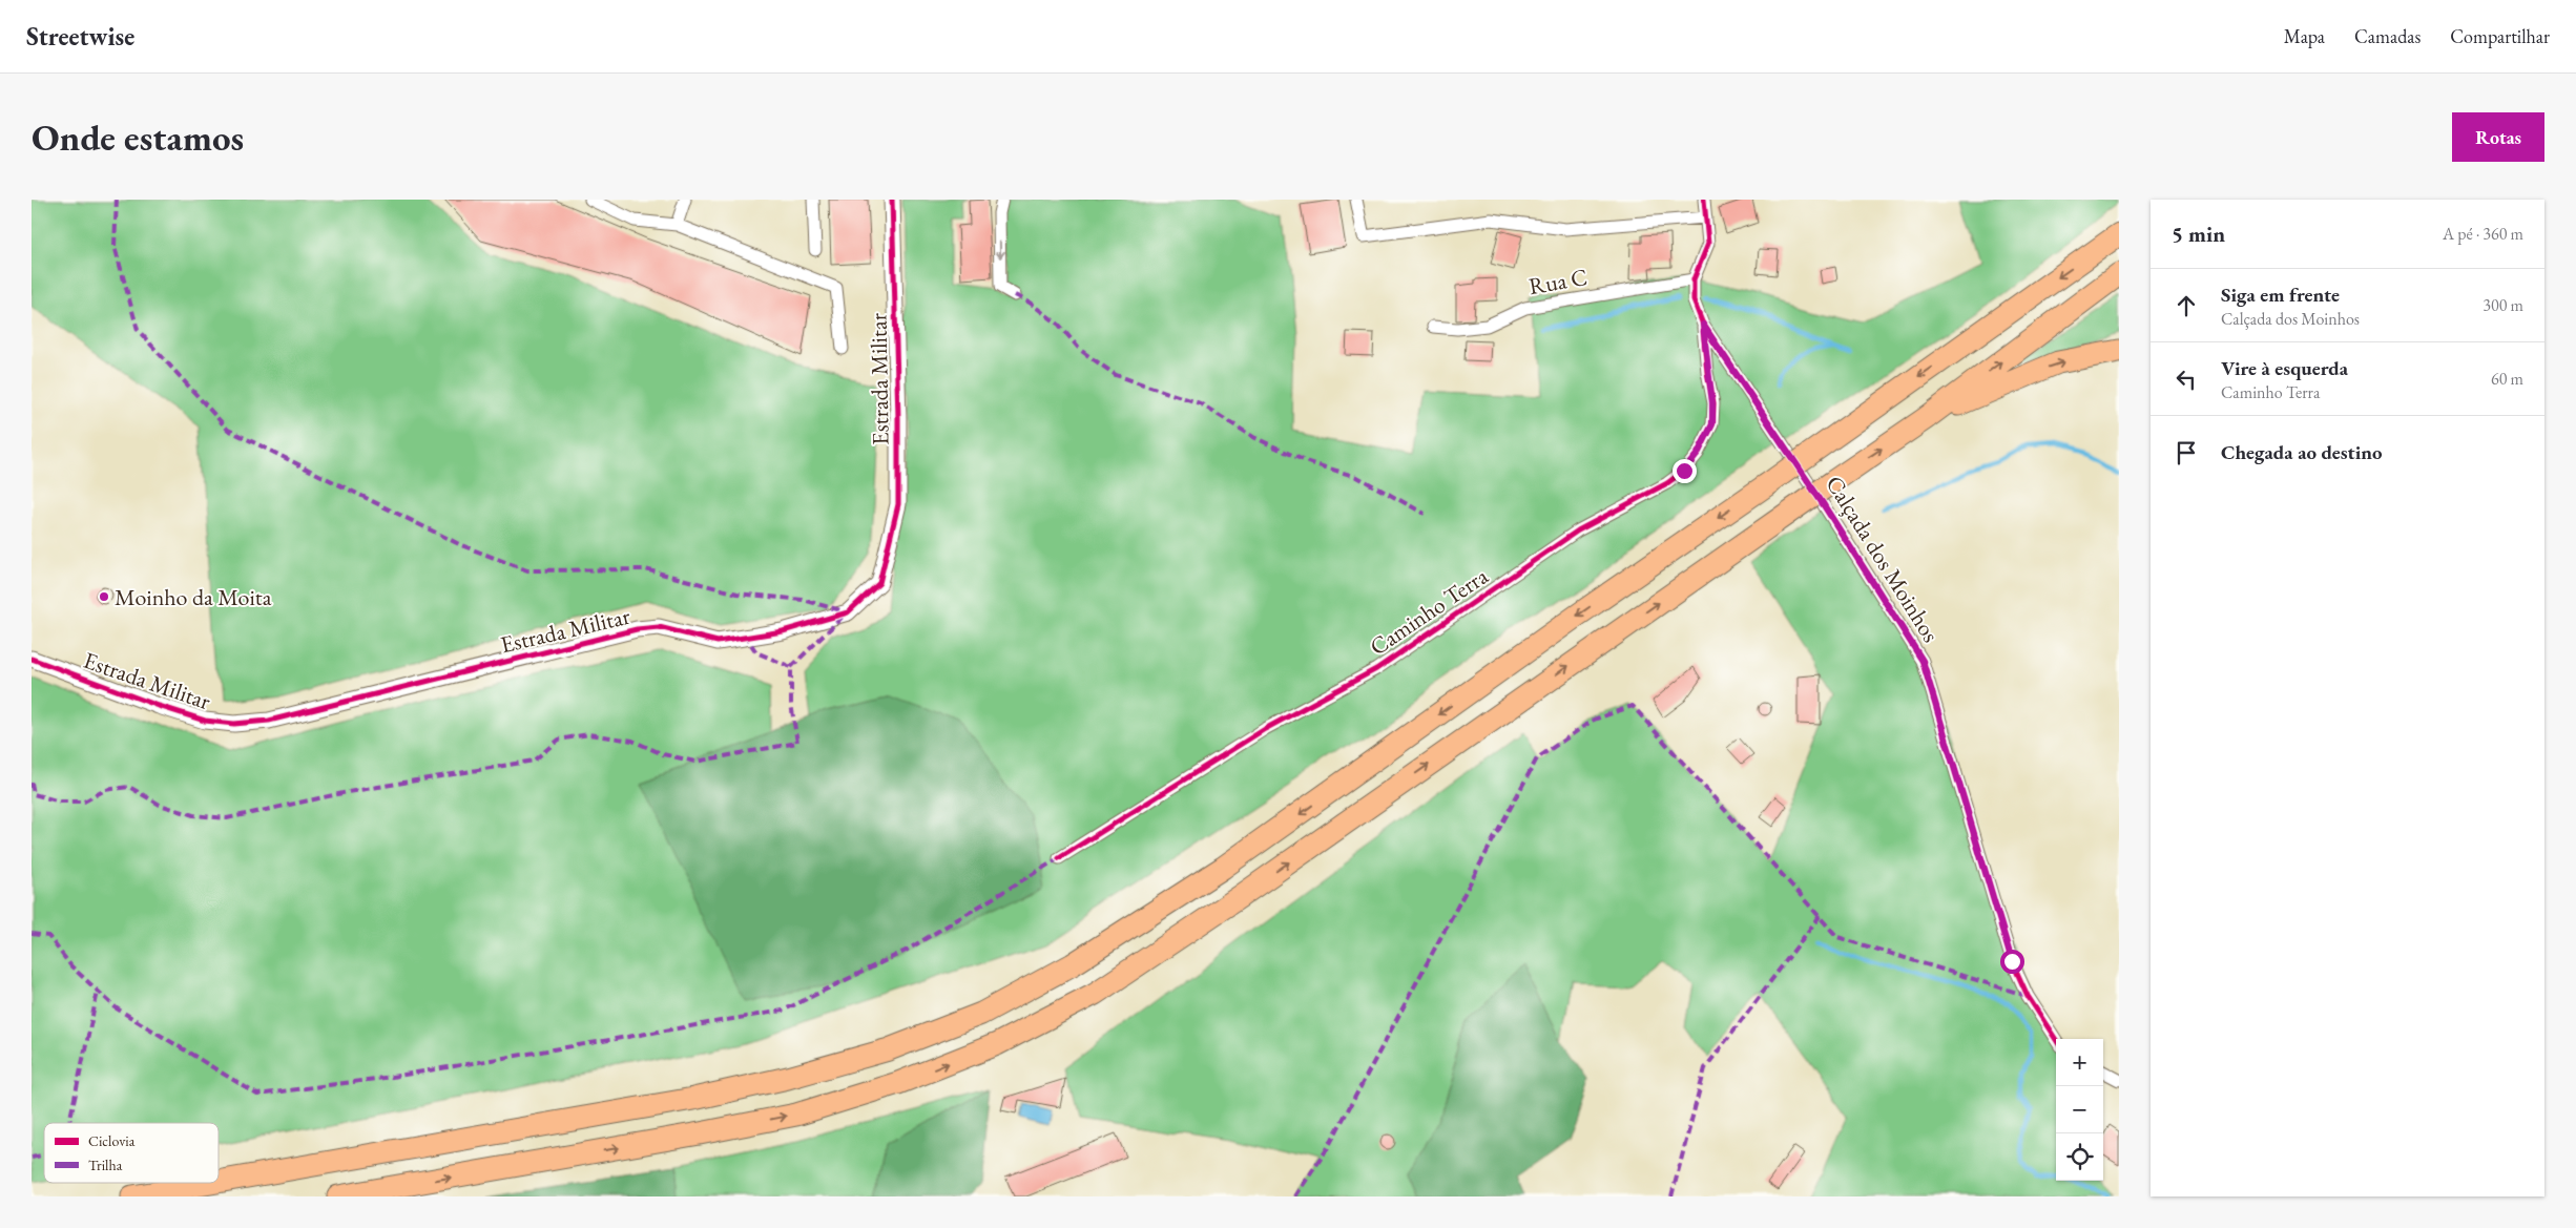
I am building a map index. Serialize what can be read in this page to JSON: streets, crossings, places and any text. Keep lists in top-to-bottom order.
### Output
{
  "streets": {
    "street": [
      "Rua C",
      "Estrada Militar",
      "Calçada dos Moinhos",
      "Caminho Terra"
    ]
  },
  "crossings": [
    ["Rua C", "Calçada dos Moinhos"],
    ["Calçada dos Moinhos", "Caminho Terra"]
  ],
  "places": ["Moinho da Moita"],
  "legend": ["Ciclovia", "Trilha"],
  "page": {
    "header": "Streetwise",
    "nav": ["Mapa", "Camadas", "Compartilhar"],
    "buttons": "Rotas",
    "title": "Onde estamos",
    "heading": ["5 min", "A pé · 360 m"],
    "list": [
      ["Siga em frente", "Calçada dos Moinhos", "300 m"],
      ["Vire à esquerda", "Caminho Terra", "60 m"],
      "Chegada ao destino"
    ],
    "map_buttons": ["+", "−"]
  }
}
